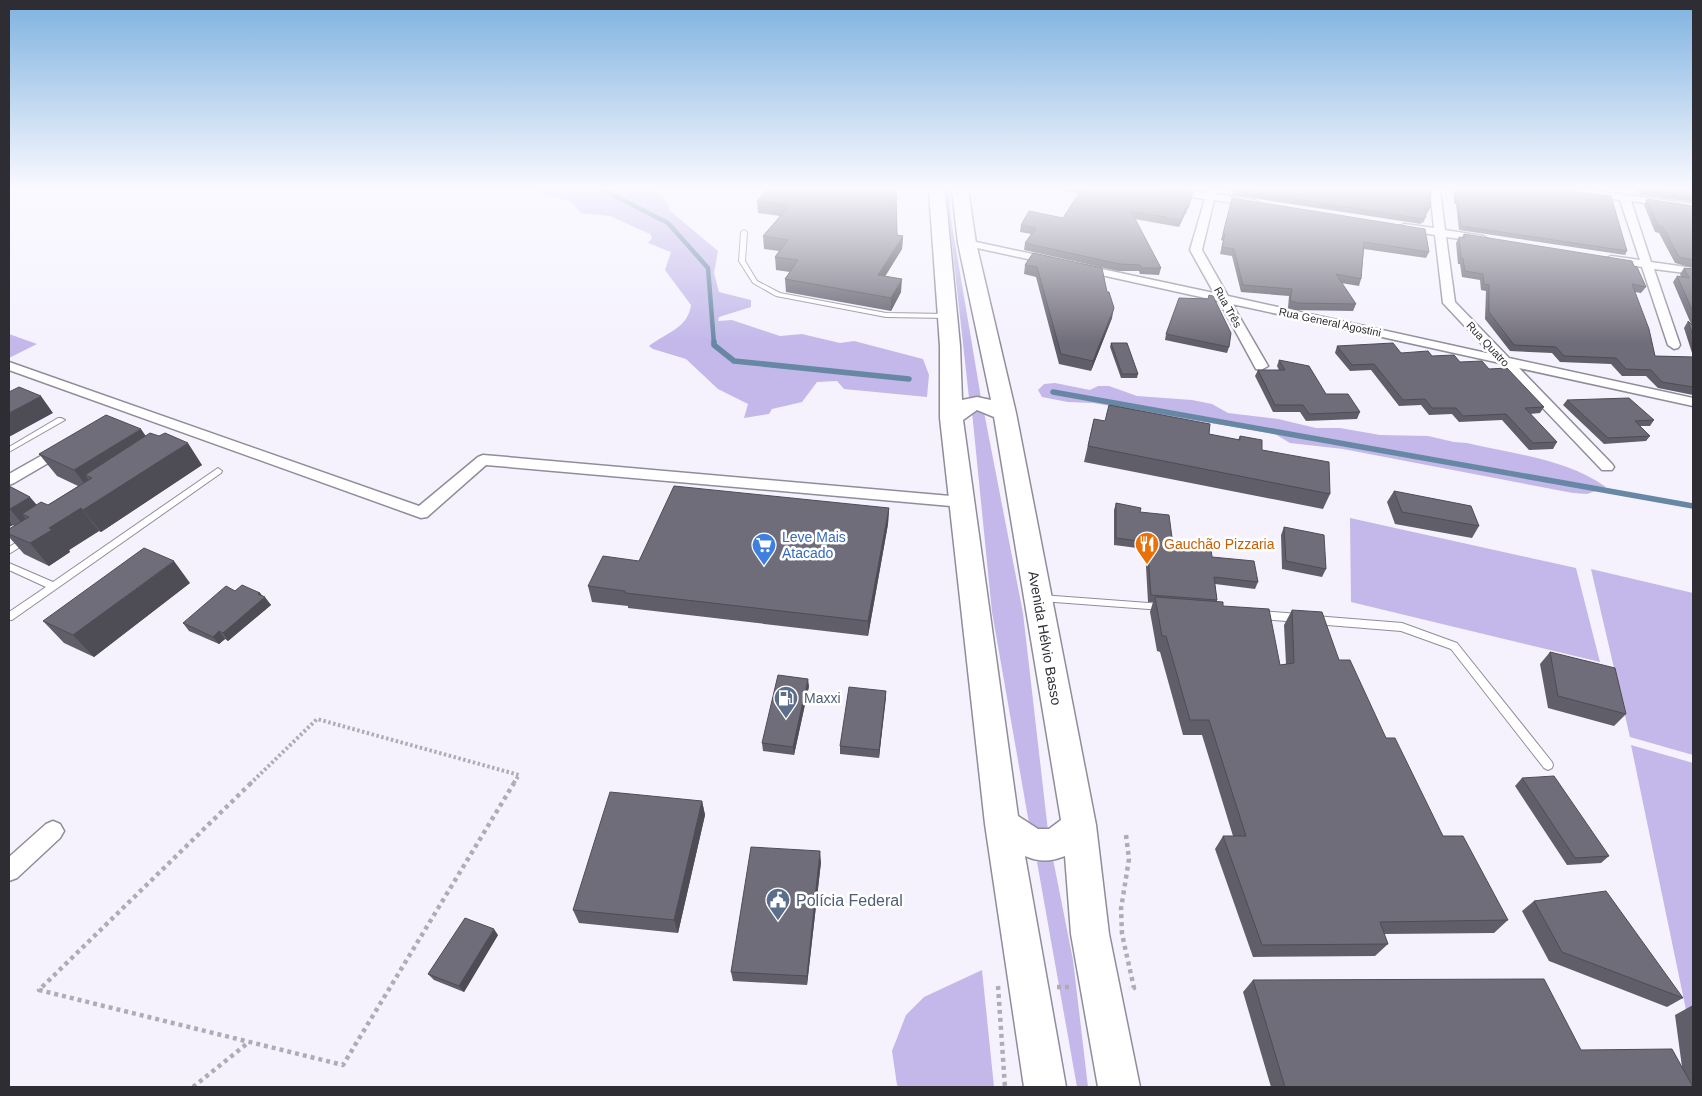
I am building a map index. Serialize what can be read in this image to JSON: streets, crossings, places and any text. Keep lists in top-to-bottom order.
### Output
{
  "streets": {
    "main road": ["Avenida Hélvio Basso"],
    "street": ["Rua Três", "Rua General Agostini", "Rua Quatro"]
  },
  "crossings": [
    ["Rua Três", "Rua General Agostini"],
    ["Rua General Agostini", "Rua Quatro"],
    ["Rua General Agostini", "Avenida Hélvio Basso"]
  ],
  "places": {
    "restaurant": ["Gauchão Pizzaria"],
    "supermarket": ["Leve Mais Atacado"],
    "fuel station": ["Maxxi"],
    "public building": ["Polícia Federal"]
  }
}
